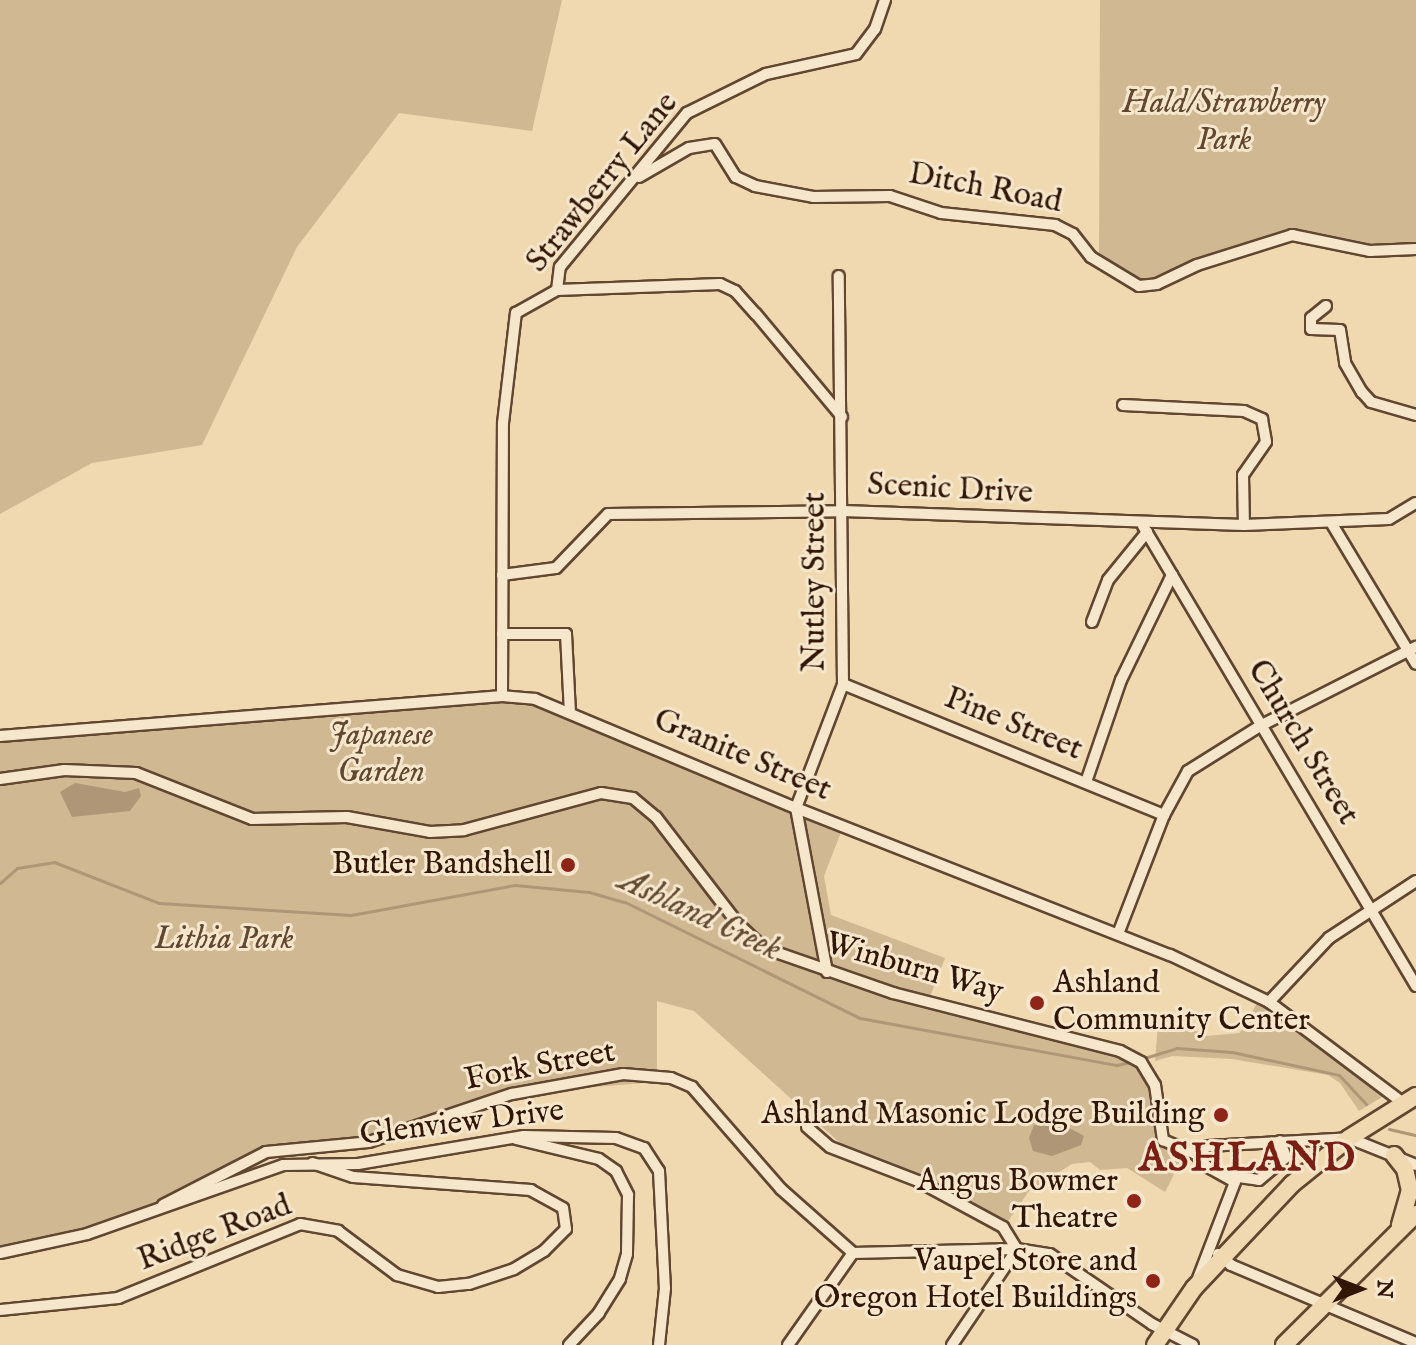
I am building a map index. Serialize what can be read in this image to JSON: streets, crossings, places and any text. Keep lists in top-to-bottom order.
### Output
{
  "streets": {
    "street": [
      "Strawberry Lane",
      "Ditch Road",
      "Scenic Drive",
      "Nutley Street",
      "Pine Street",
      "Church Street",
      "Granite Street",
      "Winburn Way",
      "Fork Street",
      "Glenview Drive",
      "Ridge Road"
    ]
  },
  "crossings": [
    ["Strawberry Lane", "Ditch Road"],
    ["Strawberry Lane", "Scenic Drive"],
    ["Strawberry Lane", "Granite Street"],
    ["Scenic Drive", "Nutley Street"],
    ["Scenic Drive", "Church Street"],
    ["Nutley Street", "Pine Street"],
    ["Nutley Street", "Granite Street"],
    ["Fork Street", "Glenview Drive"],
    ["Glenview Drive", "Ridge Road"]
  ],
  "districts": ["ASHLAND"],
  "water": ["Ashland Creek"],
  "parks": ["Hald/Strawberry Park", "Japanese Garden", "Lithia Park"],
  "places": [
    "Butler Bandshell",
    "Ashland Community Center",
    "Ashland Masonic Lodge Building",
    "Angus Bowmer Theatre",
    "Vaupel Store and Oregon Hotel Buildings"
  ],
  "north": "right"
}
